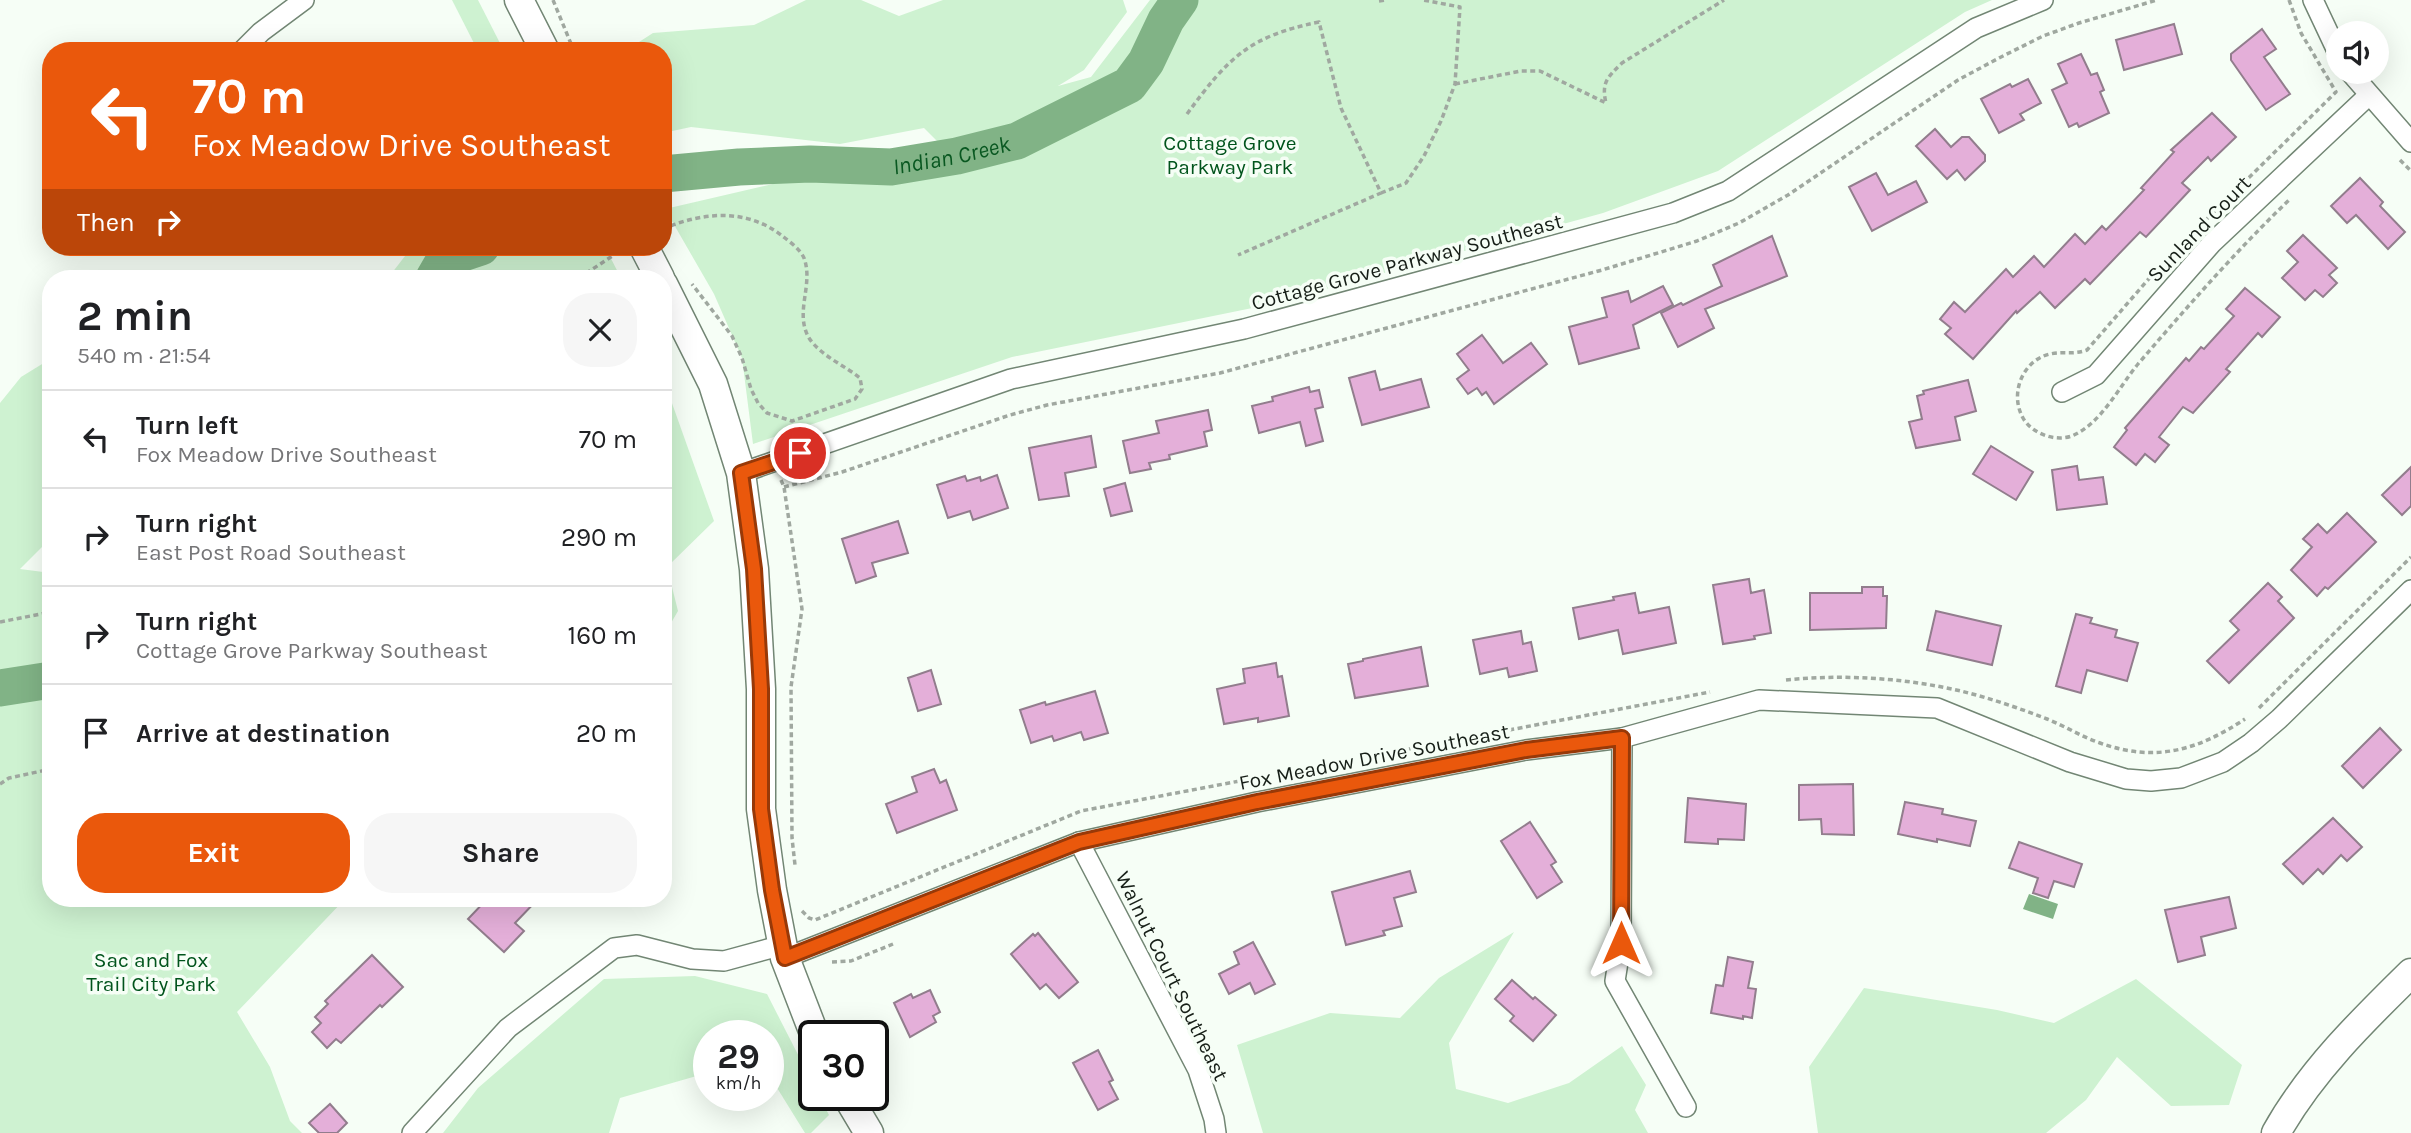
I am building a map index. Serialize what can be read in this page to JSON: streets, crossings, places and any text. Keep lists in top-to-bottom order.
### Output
{
  "streets": {
    "street": [
      "Sunland Court",
      "Cottage Grove Parkway Southeast",
      "Fox Meadow Drive Southeast",
      "Walnut Court Southeast"
    ]
  },
  "crossings": [
    ["Fox Meadow Drive Southeast", "Walnut Court Southeast"]
  ],
  "water": ["Indian Creek"],
  "parks": ["Cottage Grove Parkway Park", "Sac and Fox Trail City Park"],
  "page": {
    "turn": ["70 m", "Fox Meadow Drive Southeast"],
    "then": "Then",
    "heading": ["2 min", "540 m · 21:54"],
    "list": [
      {
        "name": "Turn left",
        "note": "Fox Meadow Drive Southeast",
        "value": "70 m"
      },
      {
        "name": "Turn right",
        "note": "East Post Road Southeast",
        "value": "290 m"
      },
      {
        "name": "Turn right",
        "note": "Cottage Grove Parkway Southeast",
        "value": "160 m"
      },
      {
        "name": "Arrive at destination",
        "value": "20 m"
      }
    ],
    "buttons": ["Exit", "Share"],
    "speed": "29 km/h",
    "limit": "30"
  }
}
